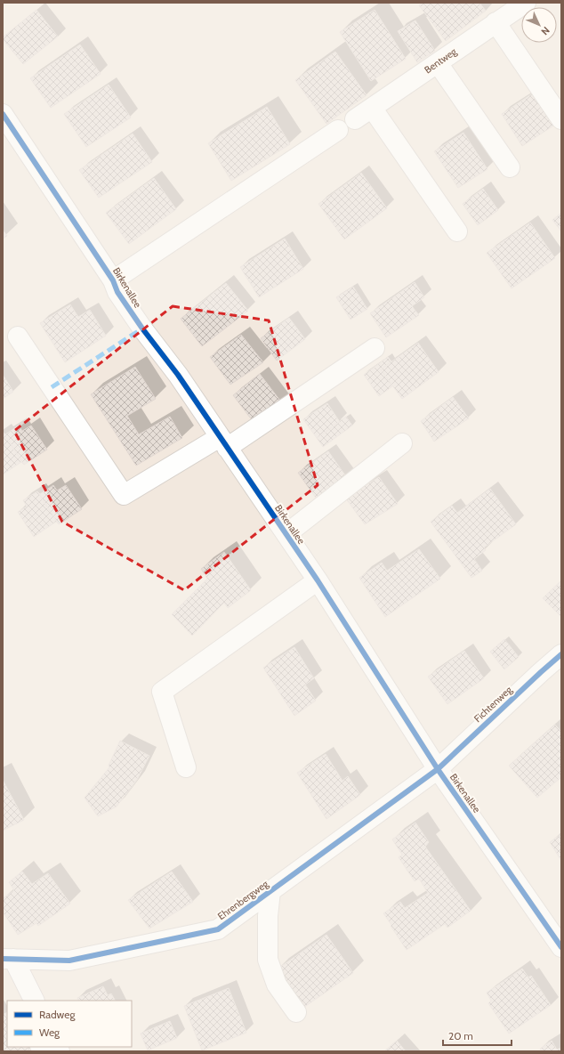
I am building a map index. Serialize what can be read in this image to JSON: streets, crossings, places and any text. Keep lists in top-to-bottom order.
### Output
{
  "streets": {
    "street": [
      "Bentweg",
      "Birkenallee",
      "Fichtenweg",
      "Ehrenbergweg"
    ]
  },
  "crossings": [
    ["Birkenallee", "Fichtenweg"],
    ["Birkenallee", "Ehrenbergweg"],
    ["Fichtenweg", "Ehrenbergweg"]
  ],
  "legend": ["Radweg", "Weg"],
  "scale_bar": "20 m",
  "north": "bottom right"
}
